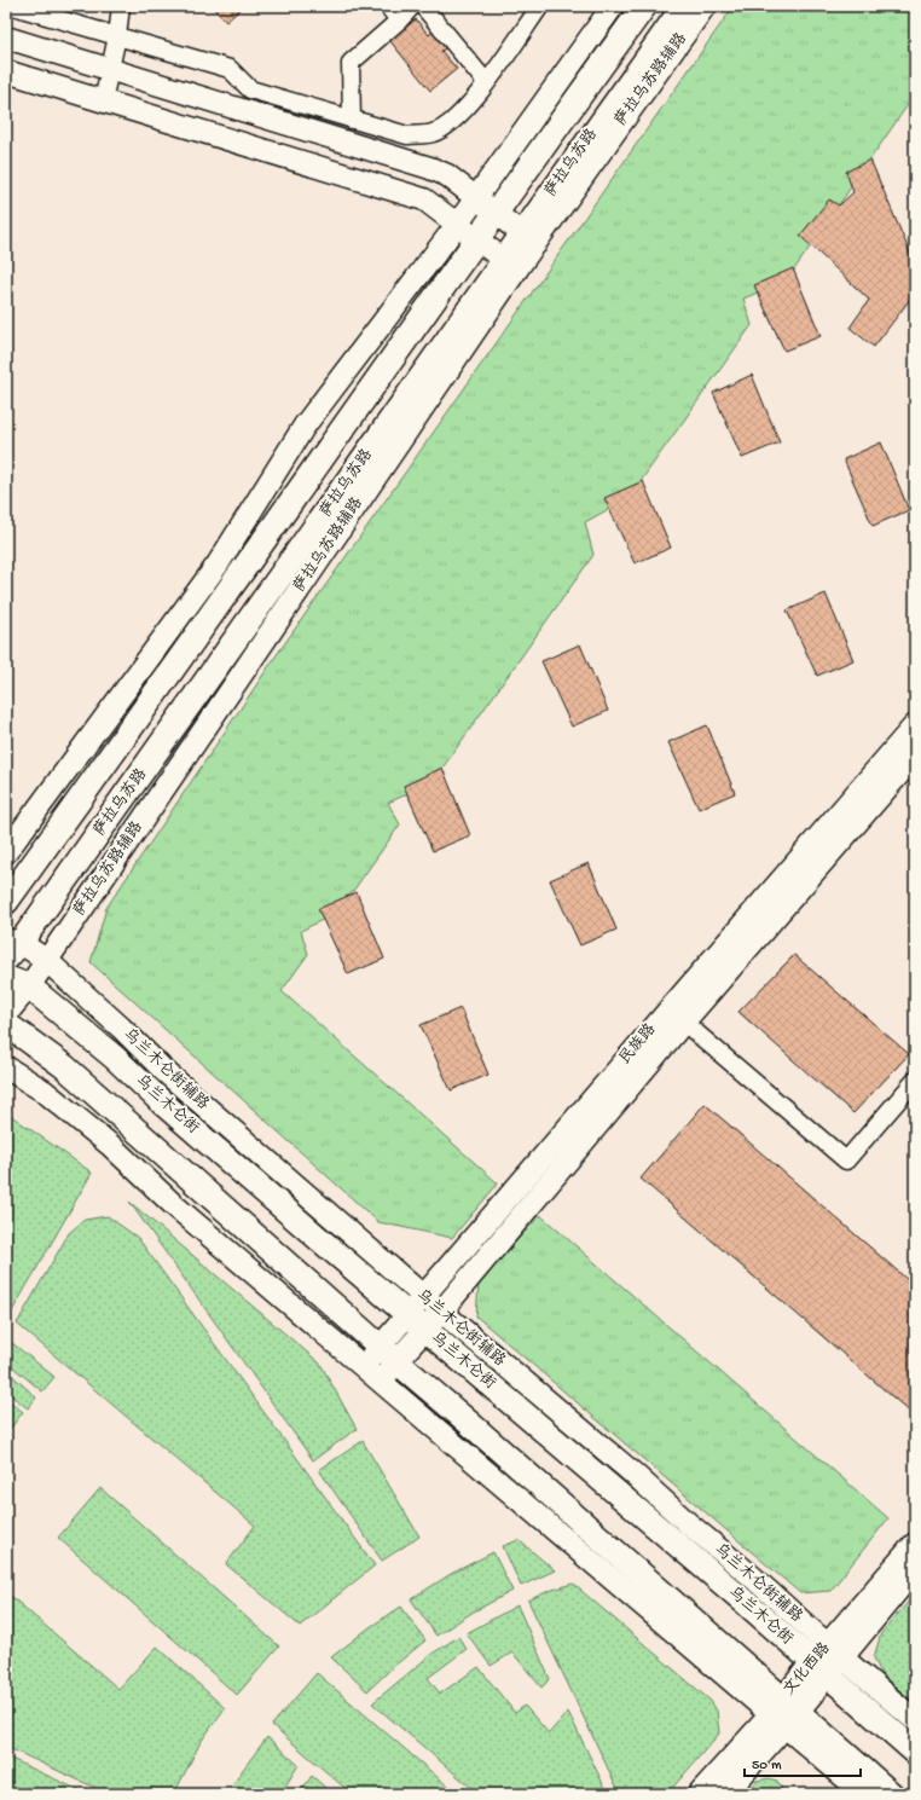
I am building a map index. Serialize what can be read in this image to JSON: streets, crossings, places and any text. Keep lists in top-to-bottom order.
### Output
{
  "streets": {
    "main road": ["萨拉乌苏路", "乌兰木仑街"],
    "street": [
      "萨拉乌苏路辅路",
      "民族路",
      "乌兰木仑街辅路",
      "文化西路"
    ]
  },
  "crossings": [
    ["萨拉乌苏路辅路", "萨拉乌苏路"],
    ["萨拉乌苏路辅路", "乌兰木仑街辅路"],
    ["萨拉乌苏路辅路", "乌兰木仑街"],
    ["萨拉乌苏路", "乌兰木仑街辅路"],
    ["民族路", "乌兰木仑街辅路"],
    ["民族路", "乌兰木仑街"],
    ["乌兰木仑街辅路", "乌兰木仑街"],
    ["乌兰木仑街辅路", "文化西路"],
    ["乌兰木仑街", "文化西路"]
  ],
  "scale_bar": "50 m"
}
